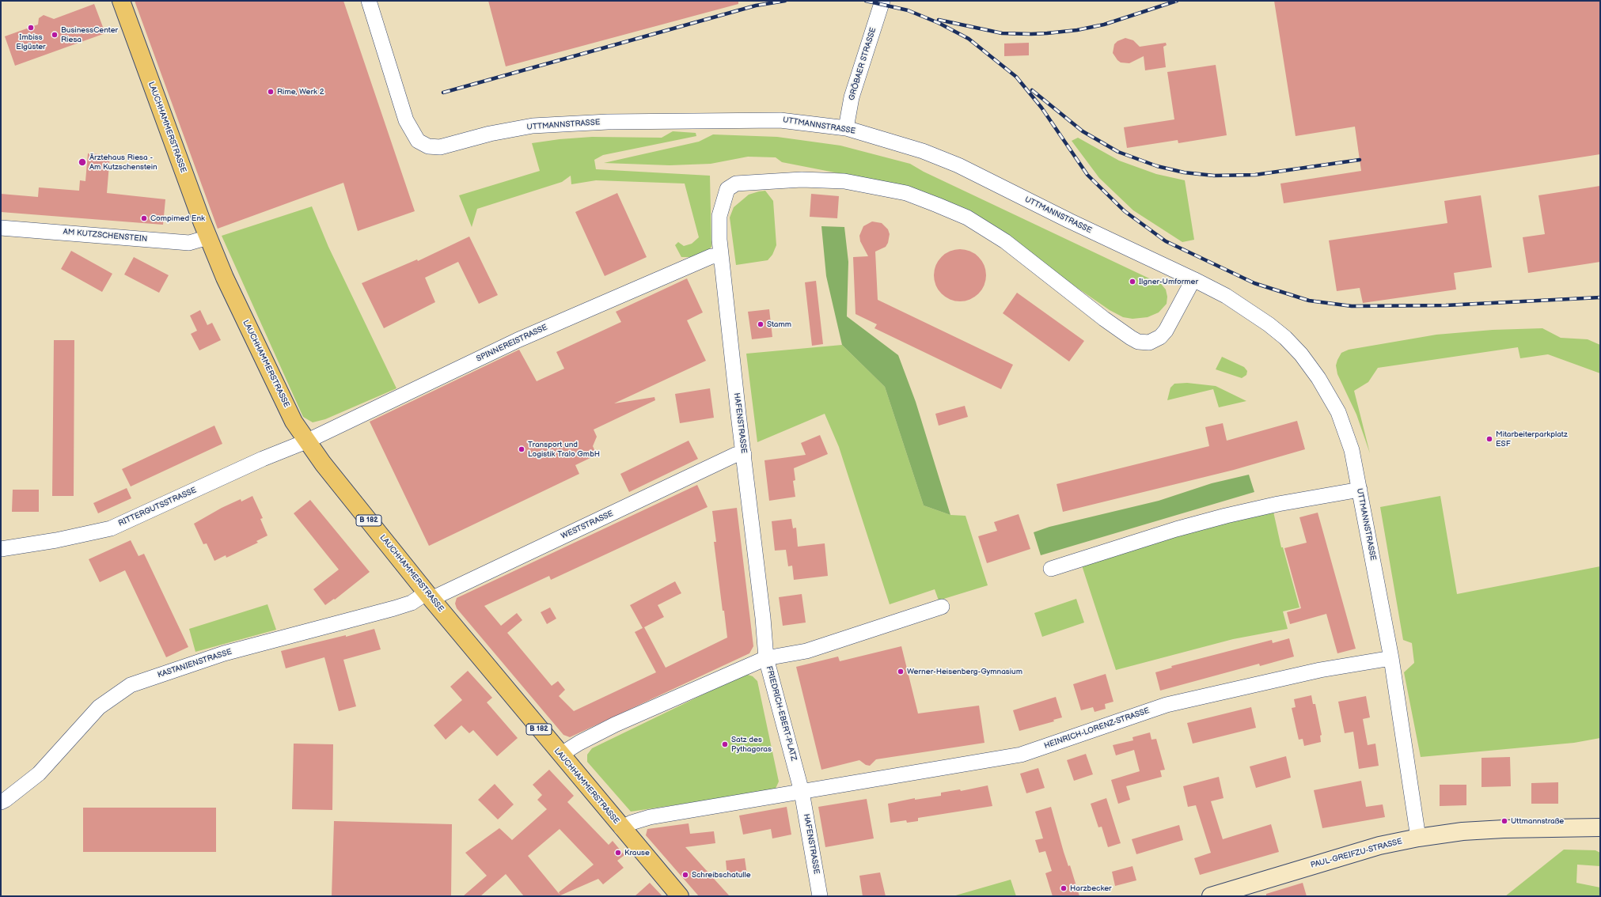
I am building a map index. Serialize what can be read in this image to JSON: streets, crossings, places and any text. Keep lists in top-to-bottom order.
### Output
{
  "streets": {
    "main road": ["LAUCHHAMMERSTRASSE", "B 182", "PAUL-GREIFZU-STRASSE"],
    "street": [
      "GRÖBAER STRASSE",
      "UTTMANNSTRASSE",
      "AM KUTZSCHENSTEIN",
      "SPINNEREISTRASSE",
      "HAFENSTRASSE",
      "RITTERGUTSSTRASSE",
      "WESTSTRASSE",
      "KASTANIENSTRASSE",
      "FRIEDRICH-EBERT-PLATZ",
      "HEINRICH-LORENZ-STRASSE"
    ]
  },
  "crossings": [
    ["GRÖBAER STRASSE", "UTTMANNSTRASSE"],
    ["UTTMANNSTRASSE", "HAFENSTRASSE"],
    ["UTTMANNSTRASSE", "HEINRICH-LORENZ-STRASSE"],
    ["UTTMANNSTRASSE", "PAUL-GREIFZU-STRASSE"],
    ["LAUCHHAMMERSTRASSE", "AM KUTZSCHENSTEIN"],
    ["LAUCHHAMMERSTRASSE", "SPINNEREISTRASSE"],
    ["LAUCHHAMMERSTRASSE", "RITTERGUTSSTRASSE"],
    ["LAUCHHAMMERSTRASSE", "WESTSTRASSE"],
    ["LAUCHHAMMERSTRASSE", "KASTANIENSTRASSE"],
    ["LAUCHHAMMERSTRASSE", "FRIEDRICH-EBERT-PLATZ"],
    ["SPINNEREISTRASSE", "HAFENSTRASSE"],
    ["SPINNEREISTRASSE", "RITTERGUTSSTRASSE"],
    ["HAFENSTRASSE", "WESTSTRASSE"],
    ["HAFENSTRASSE", "FRIEDRICH-EBERT-PLATZ"],
    ["HAFENSTRASSE", "HEINRICH-LORENZ-STRASSE"],
    ["WESTSTRASSE", "KASTANIENSTRASSE"],
    ["FRIEDRICH-EBERT-PLATZ", "HEINRICH-LORENZ-STRASSE"]
  ],
  "places": [
    "Imbiss Elgüster",
    "BusinessCenter Riesa",
    "Rime, Werk 2",
    "Ärztehaus Riesa - Am Kutzschenstein",
    "Compimed Enk",
    "Ilgner-Umformer",
    "Stamm",
    "Mitarbeiterparkplatz ESF",
    "Transport und Logistik Tralo GmbH",
    "Werner-Heisenberg-Gymnasium",
    "Satz des Pythagoras",
    "Uttmannstraße",
    "Krause",
    "Schreibschatulle",
    "Harzbecker"
  ]
}
